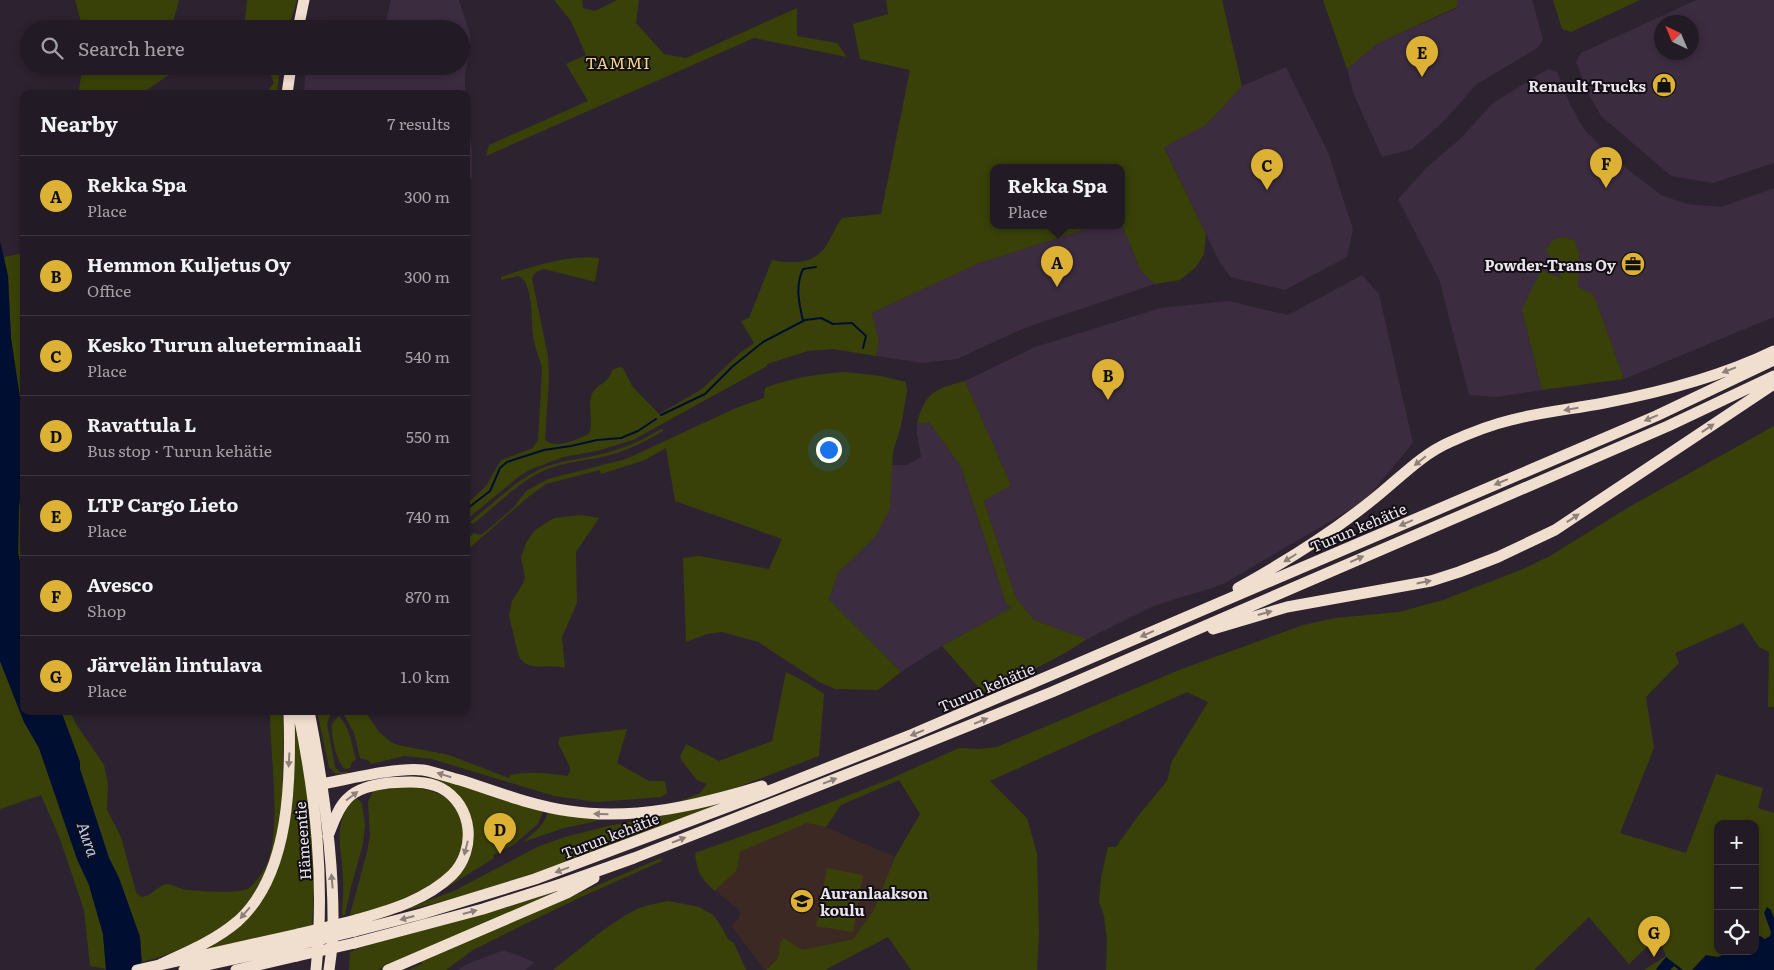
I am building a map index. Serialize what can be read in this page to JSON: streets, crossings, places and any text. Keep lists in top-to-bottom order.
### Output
{
  "streets": {
    "highway": ["Turun kehätie", "Hämeentie"]
  },
  "districts": ["TAMMI"],
  "water": ["Aura"],
  "places": {
    "shop": ["Renault Trucks"],
    "office": ["Powder-Trans Oy"],
    "school or university": ["Auranlaakson koulu"]
  },
  "north": "top left",
  "page": {
    "search": "Search here",
    "pins": [
      "E",
      "F",
      "C",
      "A",
      "B",
      "D",
      "G"
    ],
    "heading": ["Nearby", "7 results"],
    "list": [
      {
        "mark": "A",
        "name": "Rekka Spa",
        "note": "Place",
        "value": "300 m"
      },
      {
        "mark": "B",
        "name": "Hemmon Kuljetus Oy",
        "note": "Office",
        "value": "300 m"
      },
      {
        "mark": "C",
        "name": "Kesko Turun alueterminaali",
        "note": "Place",
        "value": "540 m"
      },
      {
        "mark": "D",
        "name": "Ravattula L",
        "note": "Bus stop · Turun kehätie",
        "value": "550 m"
      },
      {
        "mark": "E",
        "name": "LTP Cargo Lieto",
        "note": "Place",
        "value": "740 m"
      },
      {
        "mark": "F",
        "name": "Avesco",
        "note": "Shop",
        "value": "870 m"
      },
      {
        "mark": "G",
        "name": "Järvelän lintulava",
        "note": "Place",
        "value": "1.0 km"
      }
    ],
    "popup": ["Rekka Spa", "Place"],
    "map_buttons": ["+", "−"]
  }
}
